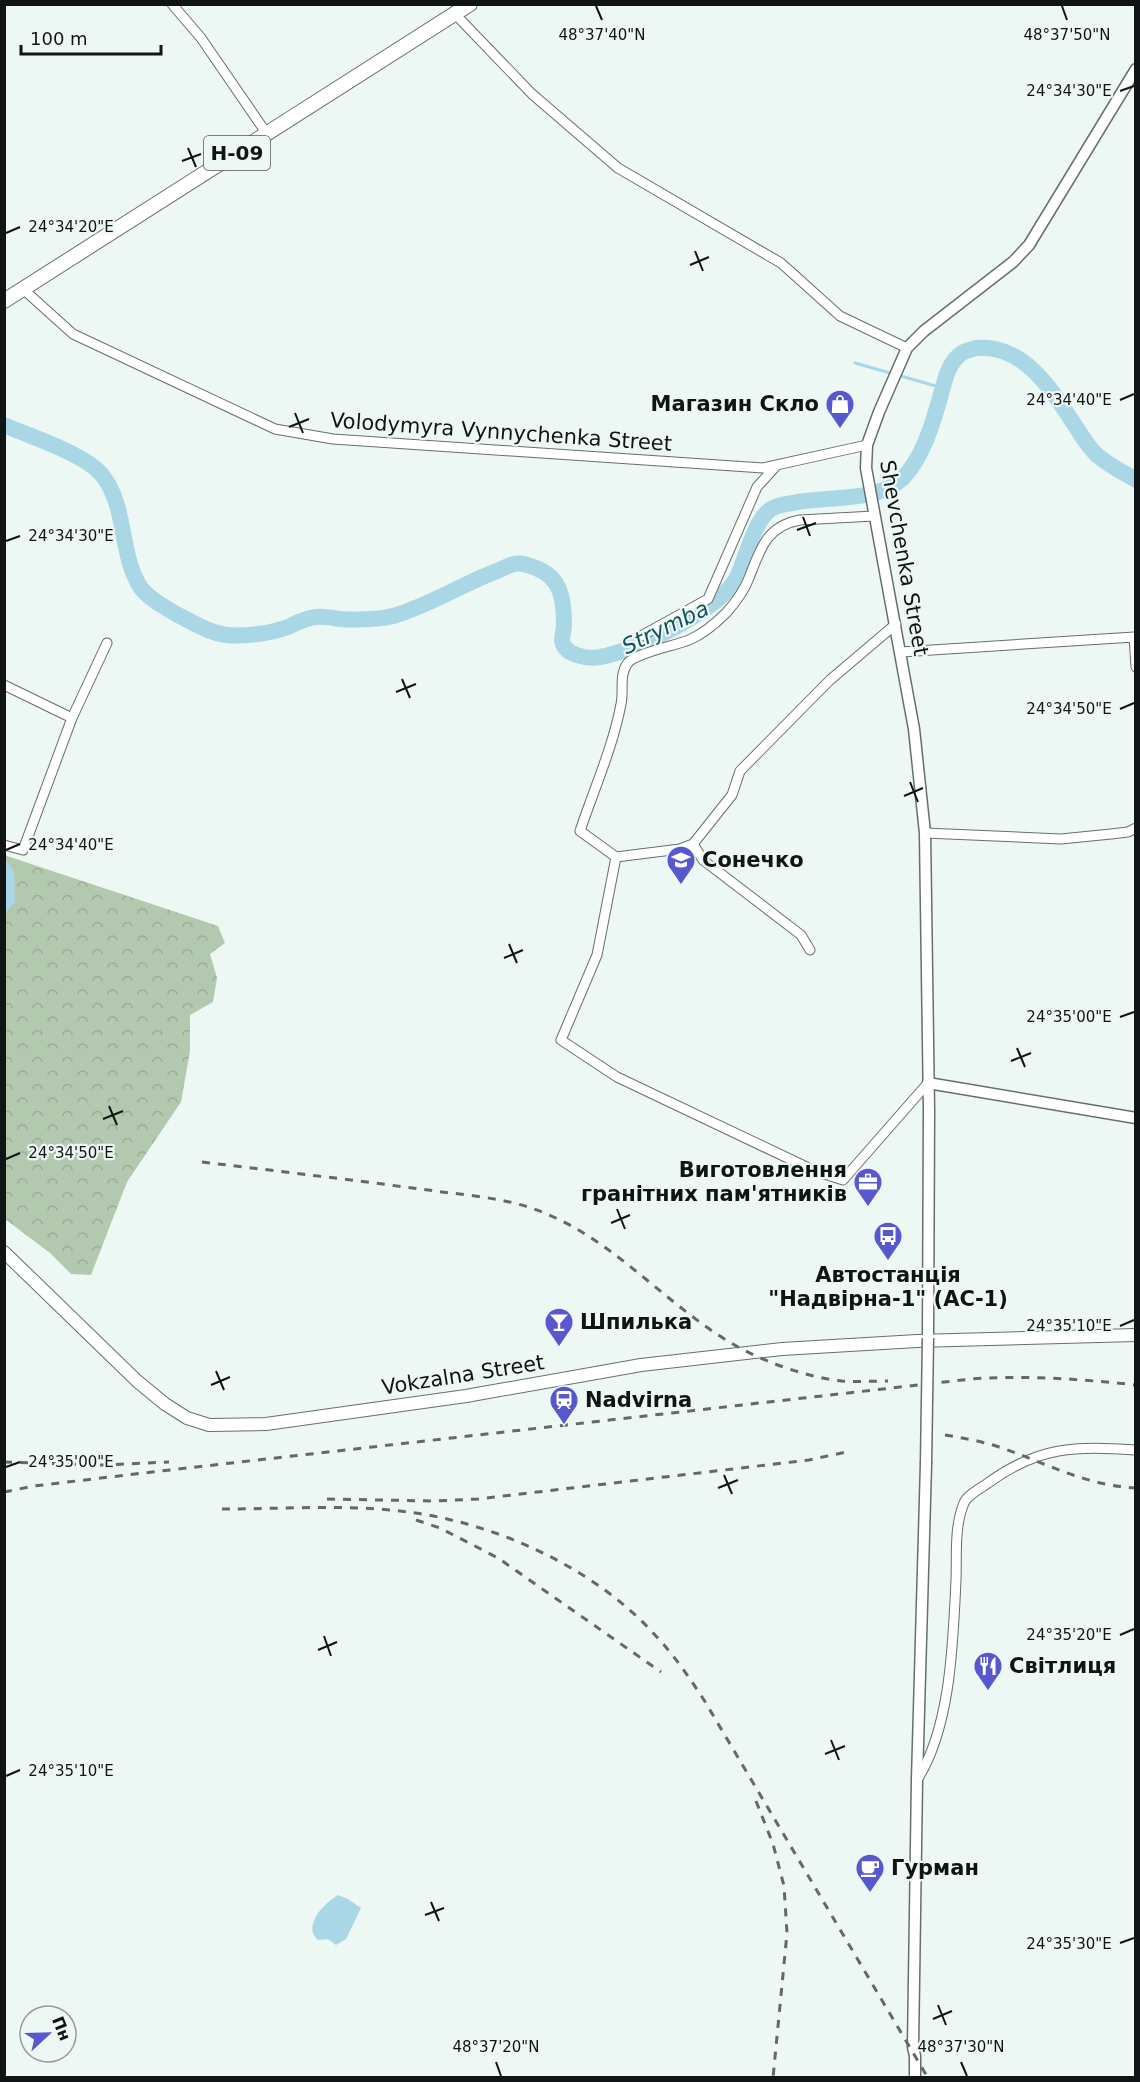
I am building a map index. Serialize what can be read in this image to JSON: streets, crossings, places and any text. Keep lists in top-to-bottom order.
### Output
{
  "streets": {
    "main road": ["Н-09", "Vokzalna Street"],
    "street": ["Volodymyra Vynnychenka Street", "Shevchenka Street"]
  },
  "crossings": [
    ["Н-09", "Volodymyra Vynnychenka Street"],
    ["Volodymyra Vynnychenka Street", "Shevchenka Street"]
  ],
  "water": ["Strymba"],
  "places": {
    "shop": ["Магазин Скло"],
    "school or university": ["Сонечко"],
    "office": ["Виготовлення гранітних пам'ятників"],
    "bus stop": ["Автостанція \"Надвірна-1\" (АС-1)"],
    "bar": ["Шпилька"],
    "station": ["Nadvirna"],
    "restaurant": ["Світлиця"],
    "cafe": ["Гурман"]
  },
  "scale_bar": "100 m",
  "north": "right",
  "coordinates": [
    "48°37'40\"N",
    "48°37'50\"N",
    "24°34'30\"E",
    "24°34'20\"E",
    "24°34'40\"E",
    "24°34'50\"E",
    "24°35'00\"E",
    "24°35'10\"E",
    "24°35'20\"E",
    "24°35'30\"E",
    "48°37'20\"N",
    "48°37'30\"N"
  ]
}
